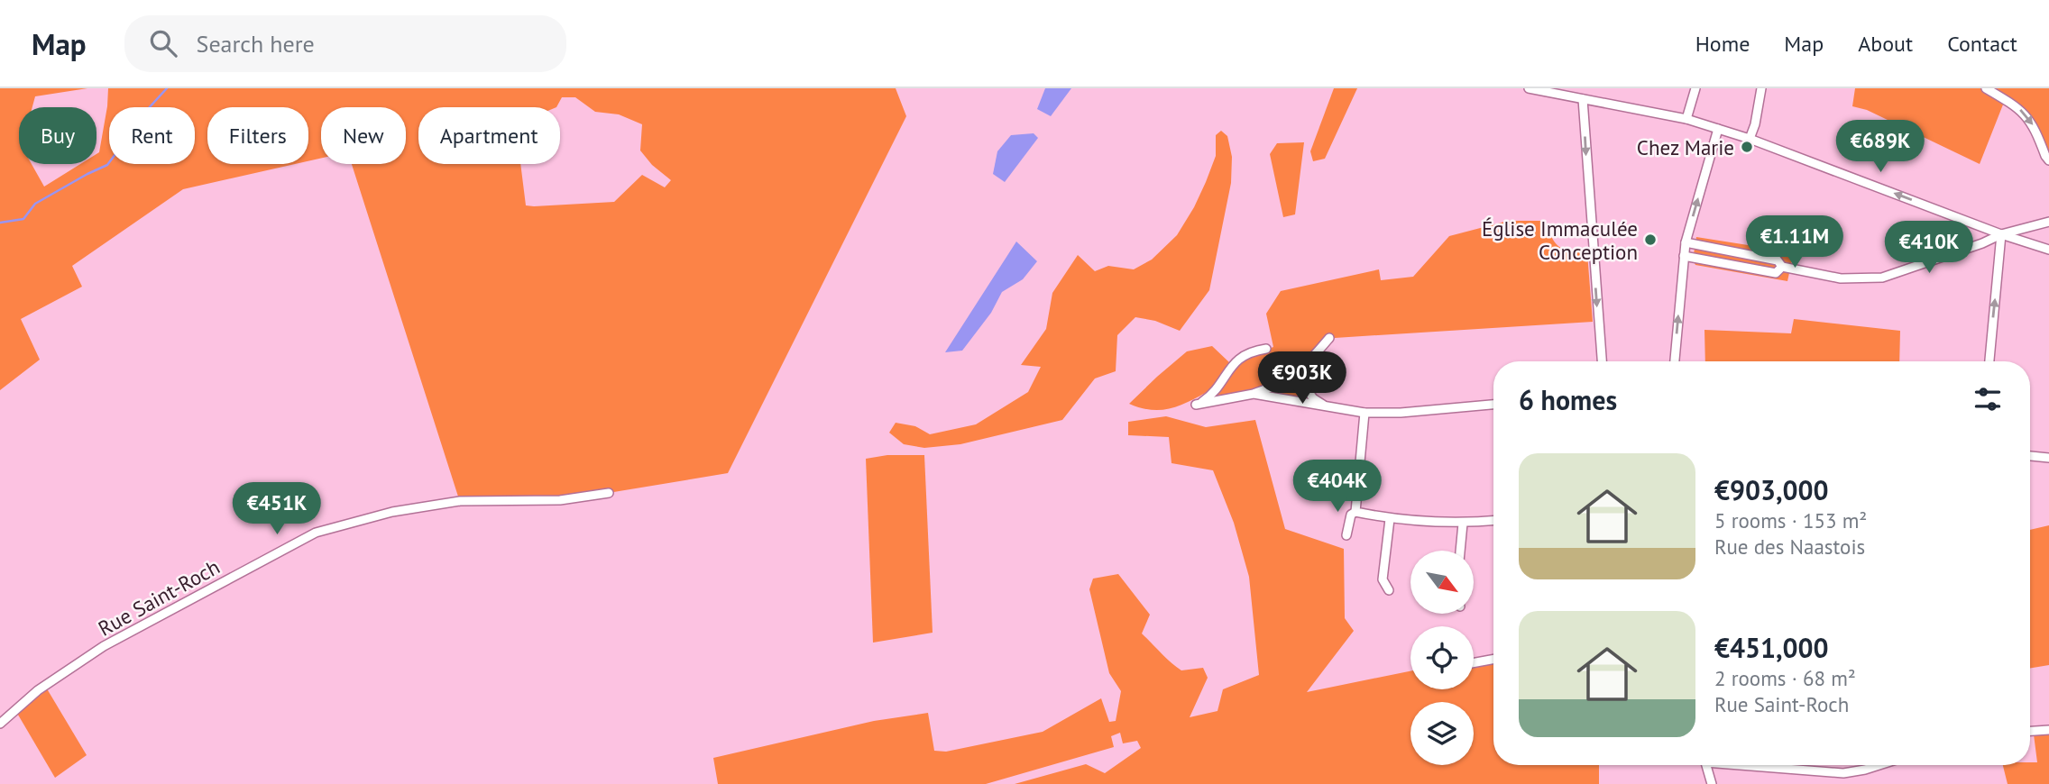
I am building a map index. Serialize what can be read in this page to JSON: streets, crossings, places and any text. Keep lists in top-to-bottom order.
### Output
{
  "streets": {
    "street": ["Rue Saint-Roch"]
  },
  "places": ["Chez Marie", "Église Immaculée Conception"],
  "north": "bottom right",
  "page": {
    "header": "Map",
    "search": "Search here",
    "nav": [
      "Home",
      "Map",
      "About",
      "Contact"
    ],
    "chip": [
      "Buy",
      "Rent",
      "Filters",
      "New",
      "Apartment"
    ],
    "price": [
      "€689K",
      "€1.11M",
      "€410K",
      "€903K",
      "€404K",
      "€451K"
    ],
    "heading": "6 homes",
    "list": [
      {
        "name": "€903,000",
        "note": "5 rooms · 153 m² · Rue des Naastois"
      },
      {
        "name": "€451,000",
        "note": "2 rooms · 68 m² · Rue Saint-Roch"
      }
    ]
  }
}
